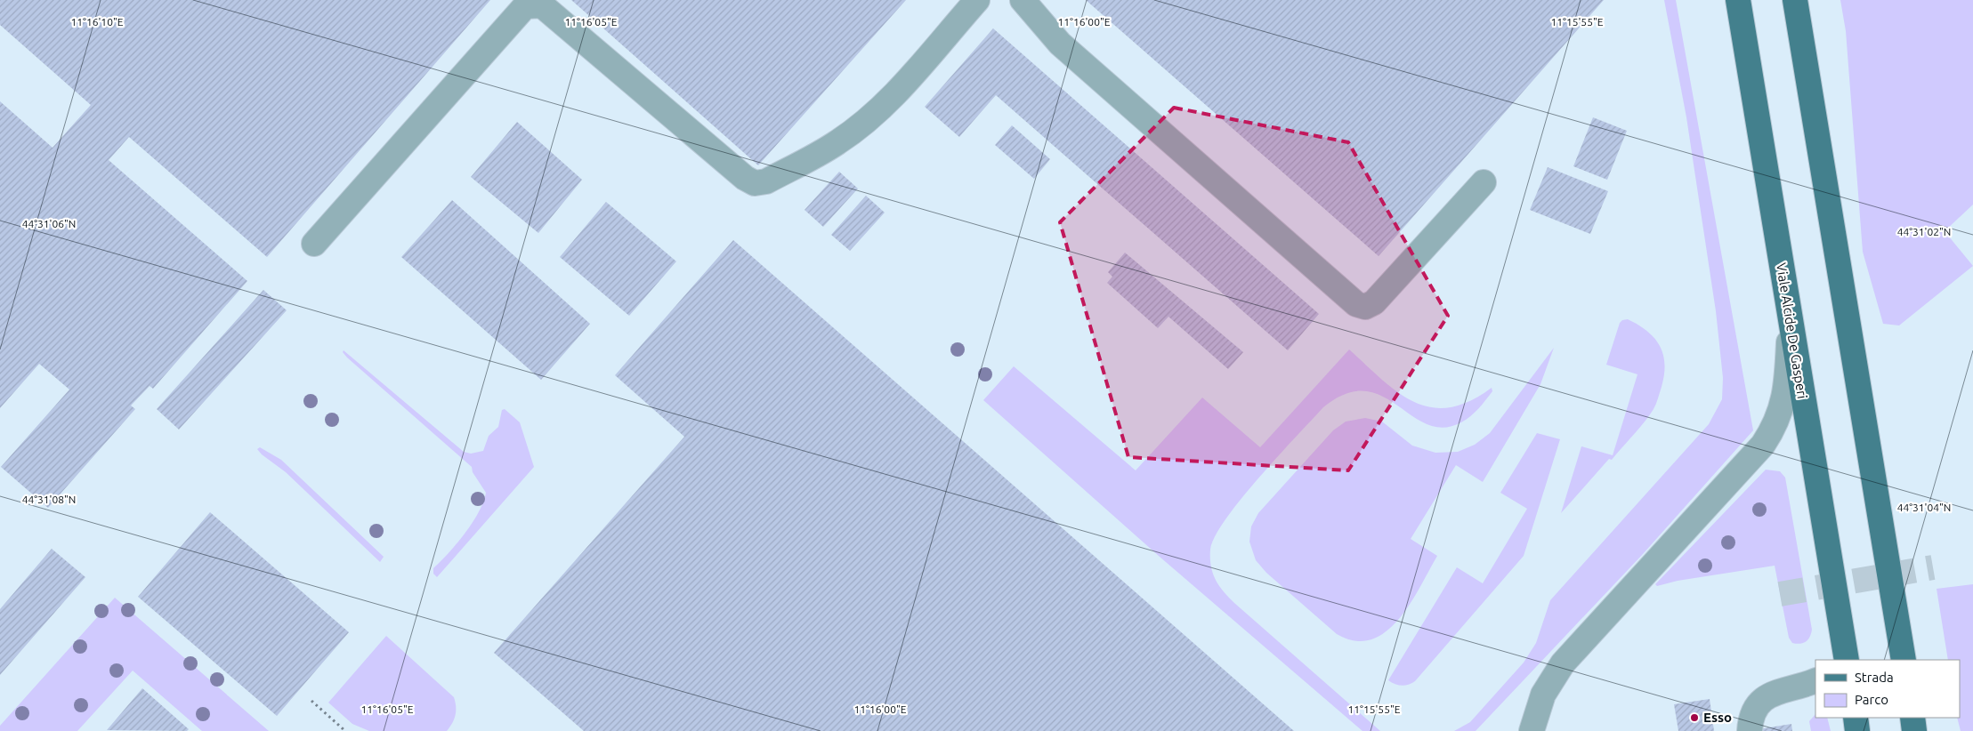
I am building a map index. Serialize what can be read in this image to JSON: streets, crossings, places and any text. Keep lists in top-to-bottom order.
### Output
{
  "streets": {
    "main road": ["Viale Alcide De Gasperi"]
  },
  "places": ["Esso"],
  "legend": ["Strada", "Parco"],
  "coordinates": [
    "11°16'10\"E",
    "11°16'05\"E",
    "11°16'00\"E",
    "11°15'55\"E",
    "44°31'06\"N",
    "44°31'02\"N",
    "44°31'08\"N",
    "44°31'04\"N"
  ]
}
